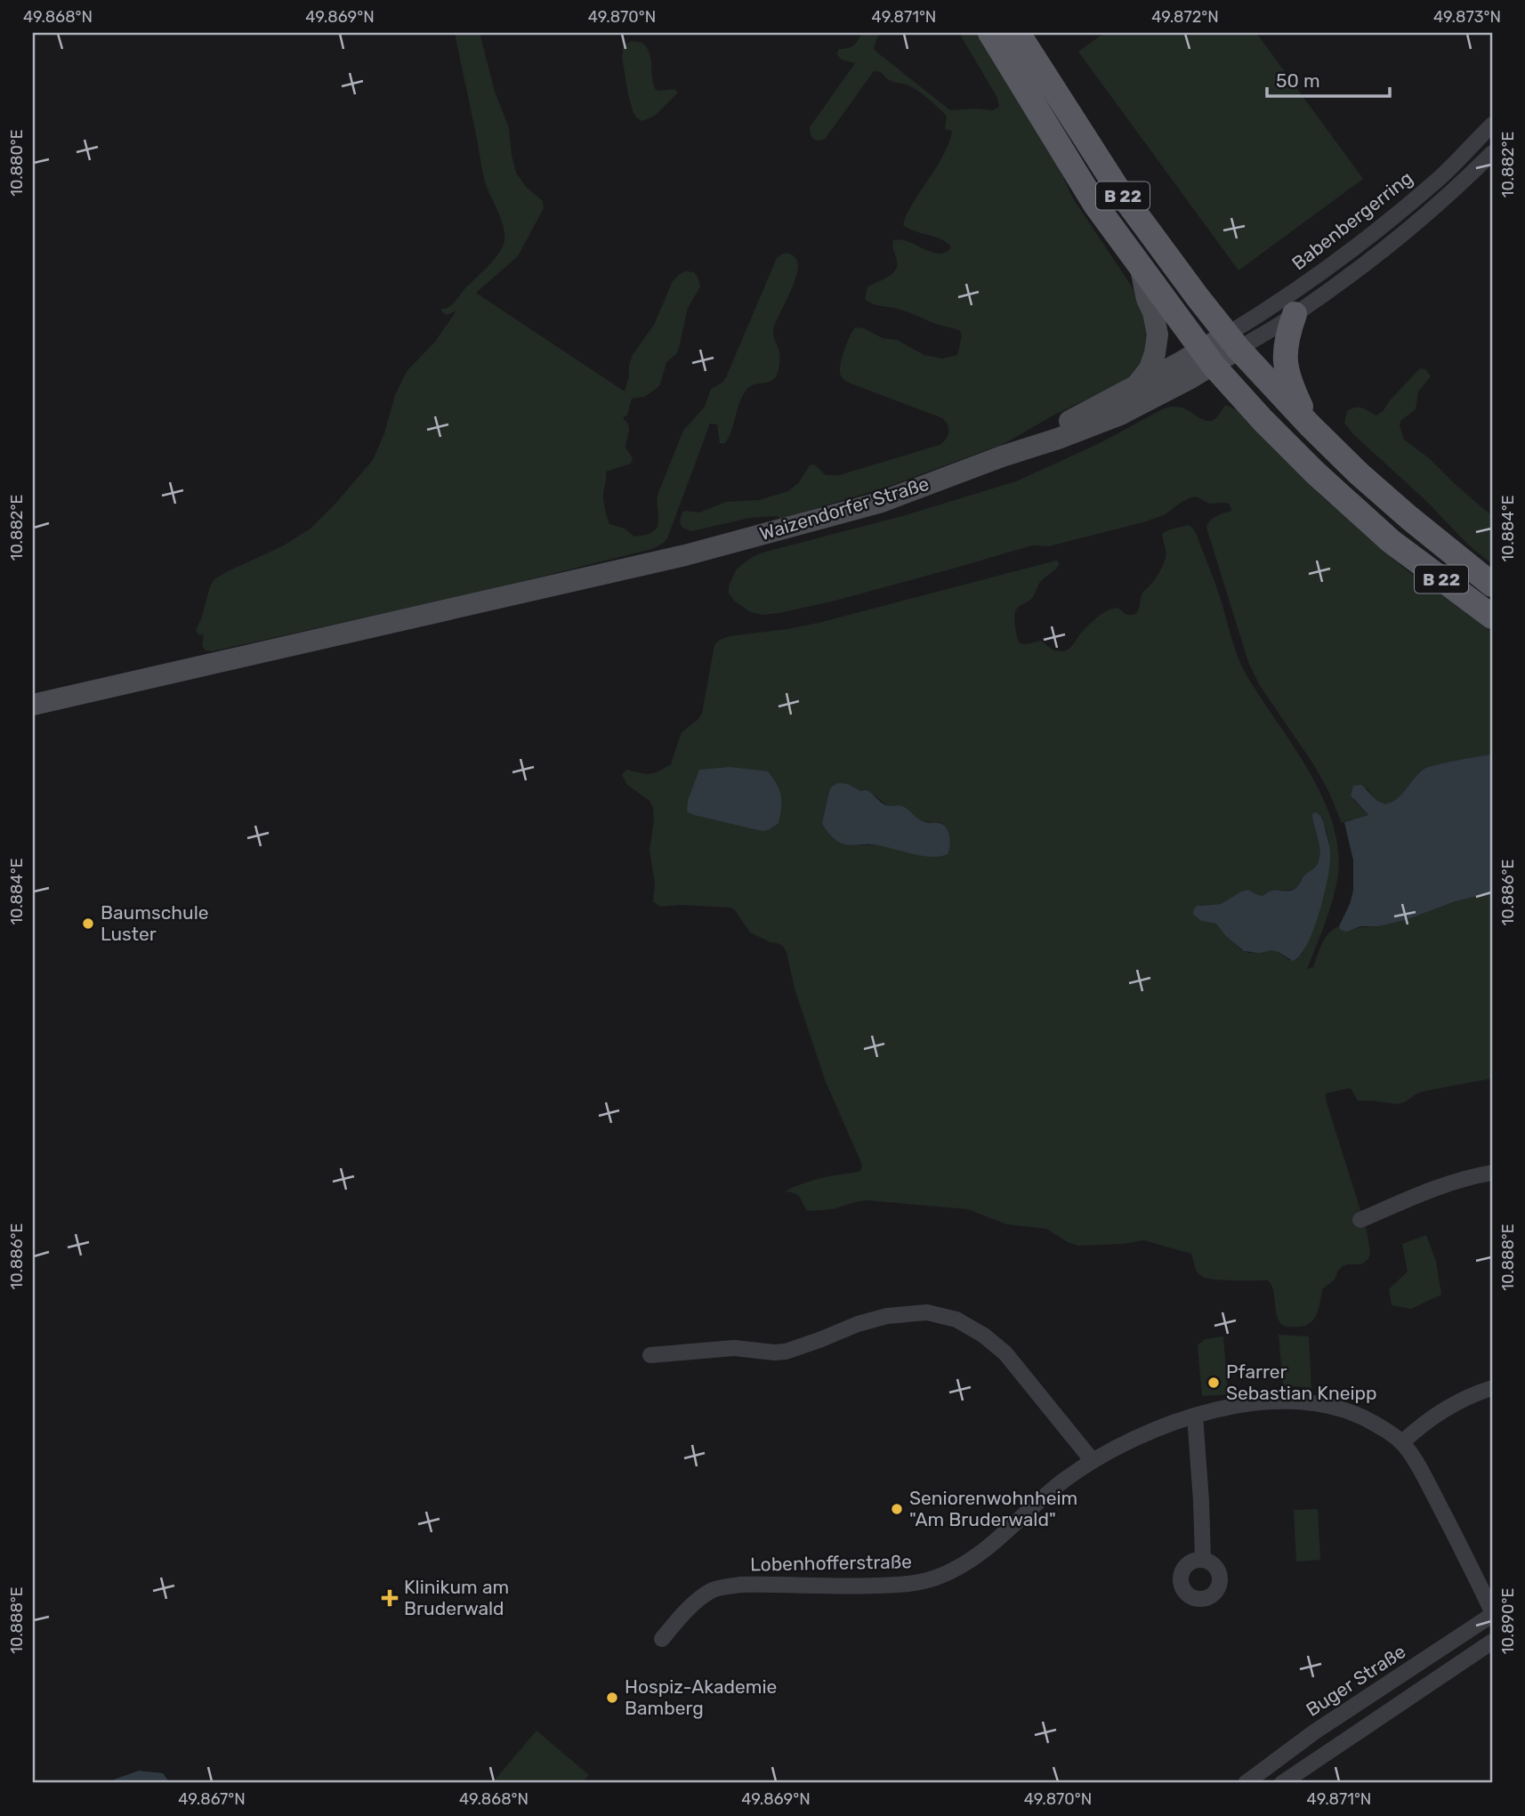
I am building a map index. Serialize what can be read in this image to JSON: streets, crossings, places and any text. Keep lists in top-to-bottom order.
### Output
{
  "streets": {
    "main road": ["B 22", "Waizendorfer Straße"],
    "street": ["Babenbergerring", "Lobenhofferstraße", "Buger Straße"]
  },
  "crossings": [
    ["B 22", "Babenbergerring"],
    ["B 22", "Waizendorfer Straße"],
    ["Babenbergerring", "Waizendorfer Straße"],
    ["Lobenhofferstraße", "Buger Straße"]
  ],
  "places": {
    "other": [
      "Baumschule Luster",
      "Pfarrer Sebastian Kneipp",
      "Seniorenwohnheim \"Am Bruderwald\"",
      "Hospiz-Akademie Bamberg"
    ],
    "health": ["Klinikum am Bruderwald"]
  },
  "scale_bar": "50 m",
  "coordinates": [
    "49.868°N",
    "49.869°N",
    "49.870°N",
    "49.871°N",
    "49.872°N",
    "49.873°N",
    "10.880°E",
    "10.882°E",
    "10.884°E",
    "10.886°E",
    "10.888°E",
    "10.890°E",
    "49.867°N"
  ]
}
